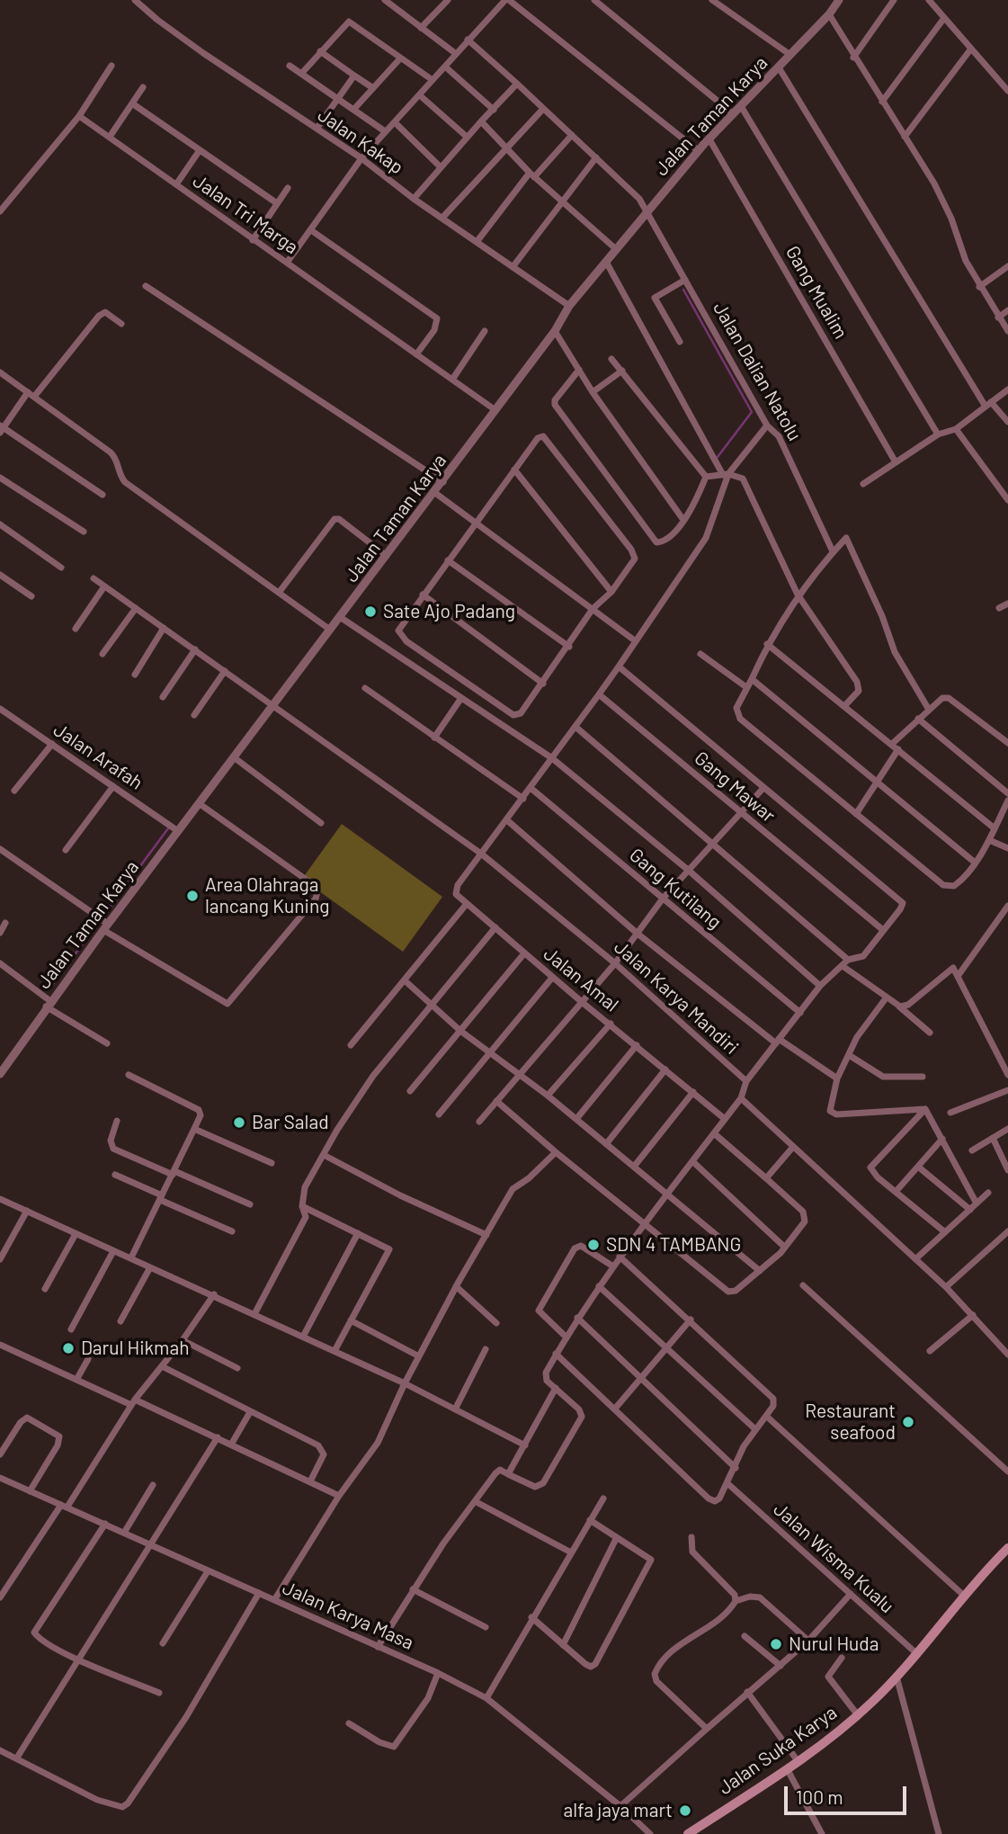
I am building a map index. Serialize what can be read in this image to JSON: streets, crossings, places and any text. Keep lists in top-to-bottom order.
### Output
{
  "streets": {
    "main road": ["Jalan Suka Karya"],
    "street": [
      "Jalan Taman Karya",
      "Jalan Kakap",
      "Jalan Tri Marga",
      "Gang Mualim",
      "Jalan Dalian Natolu",
      "Jalan Arafah",
      "Gang Mawar",
      "Gang Kutilang",
      "Jalan Amal",
      "Jalan Karya Mandiri",
      "Jalan Wisma Kualu",
      "Jalan Karya Masa"
    ]
  },
  "crossings": [
    ["Jalan Taman Karya", "Jalan Kakap"],
    ["Jalan Taman Karya", "Jalan Tri Marga"],
    ["Jalan Taman Karya", "Gang Mualim"],
    ["Jalan Taman Karya", "Jalan Dalian Natolu"],
    ["Jalan Taman Karya", "Jalan Arafah"],
    ["Jalan Taman Karya", "Jalan Karya Mandiri"],
    ["Jalan Wisma Kualu", "Jalan Suka Karya"]
  ],
  "places": [
    "Sate Ajo Padang",
    "Area Olahraga lancang Kuning",
    "Bar Salad",
    "SDN 4 TAMBANG",
    "Darul Hikmah",
    "Restaurant seafood",
    "Nurul Huda",
    "alfa jaya mart"
  ],
  "scale_bar": "100 m"
}
